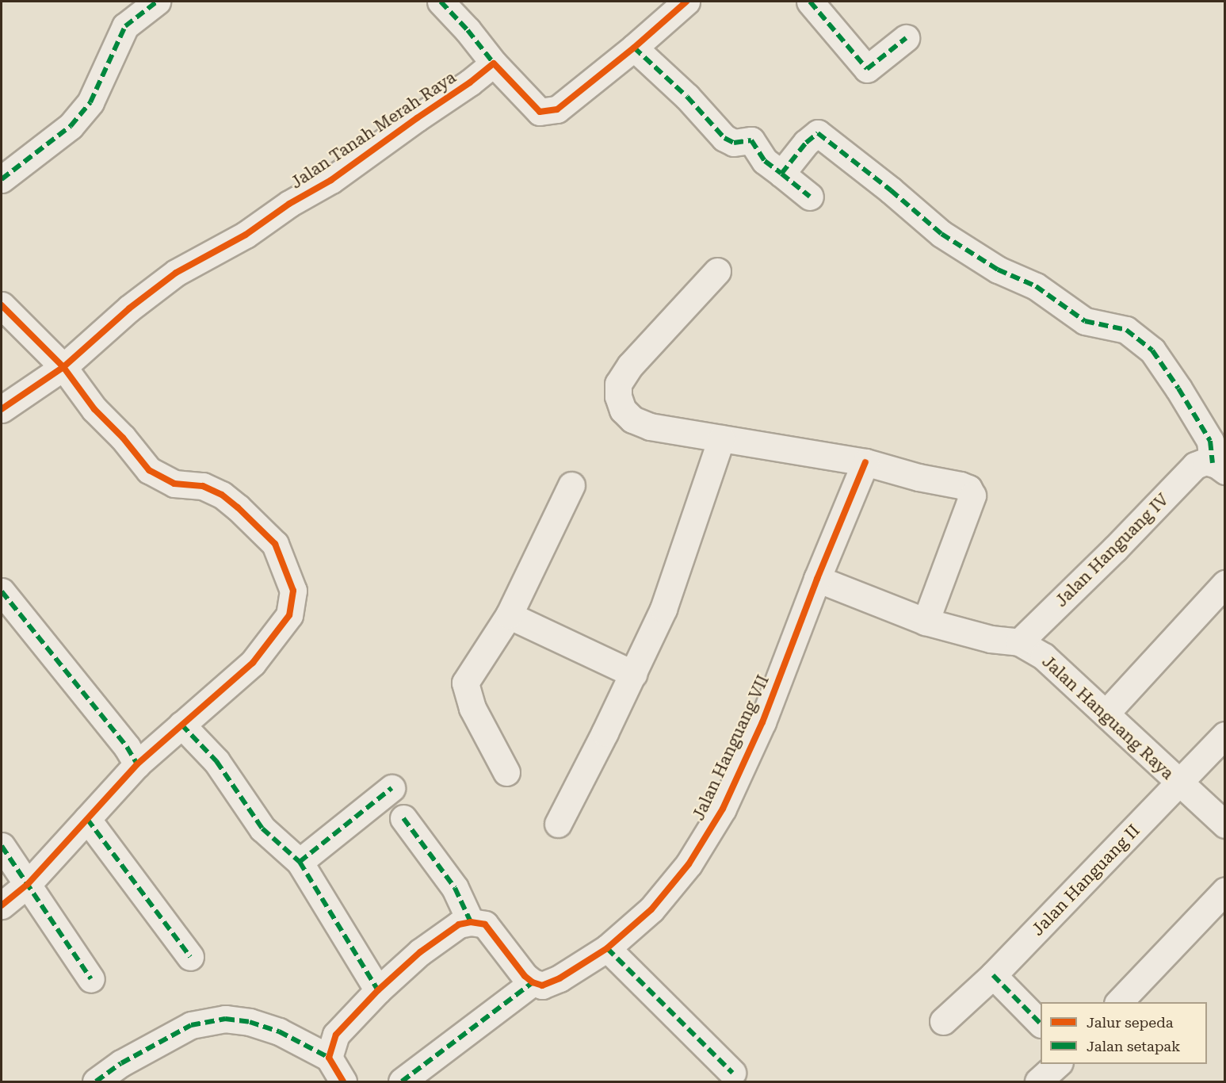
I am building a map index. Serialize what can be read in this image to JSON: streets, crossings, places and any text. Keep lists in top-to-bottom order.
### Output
{
  "streets": {
    "street": [
      "Jalan Tanah Merah Raya",
      "Jalan Hanguang IV",
      "Jalan Hanguang Raya",
      "Jalan Hanguang VII",
      "Jalan Hanguang II"
    ]
  },
  "crossings": [
    ["Jalan Hanguang IV", "Jalan Hanguang Raya"],
    ["Jalan Hanguang Raya", "Jalan Hanguang VII"],
    ["Jalan Hanguang Raya", "Jalan Hanguang II"]
  ],
  "legend": ["Jalur sepeda", "Jalan setapak"]
}
